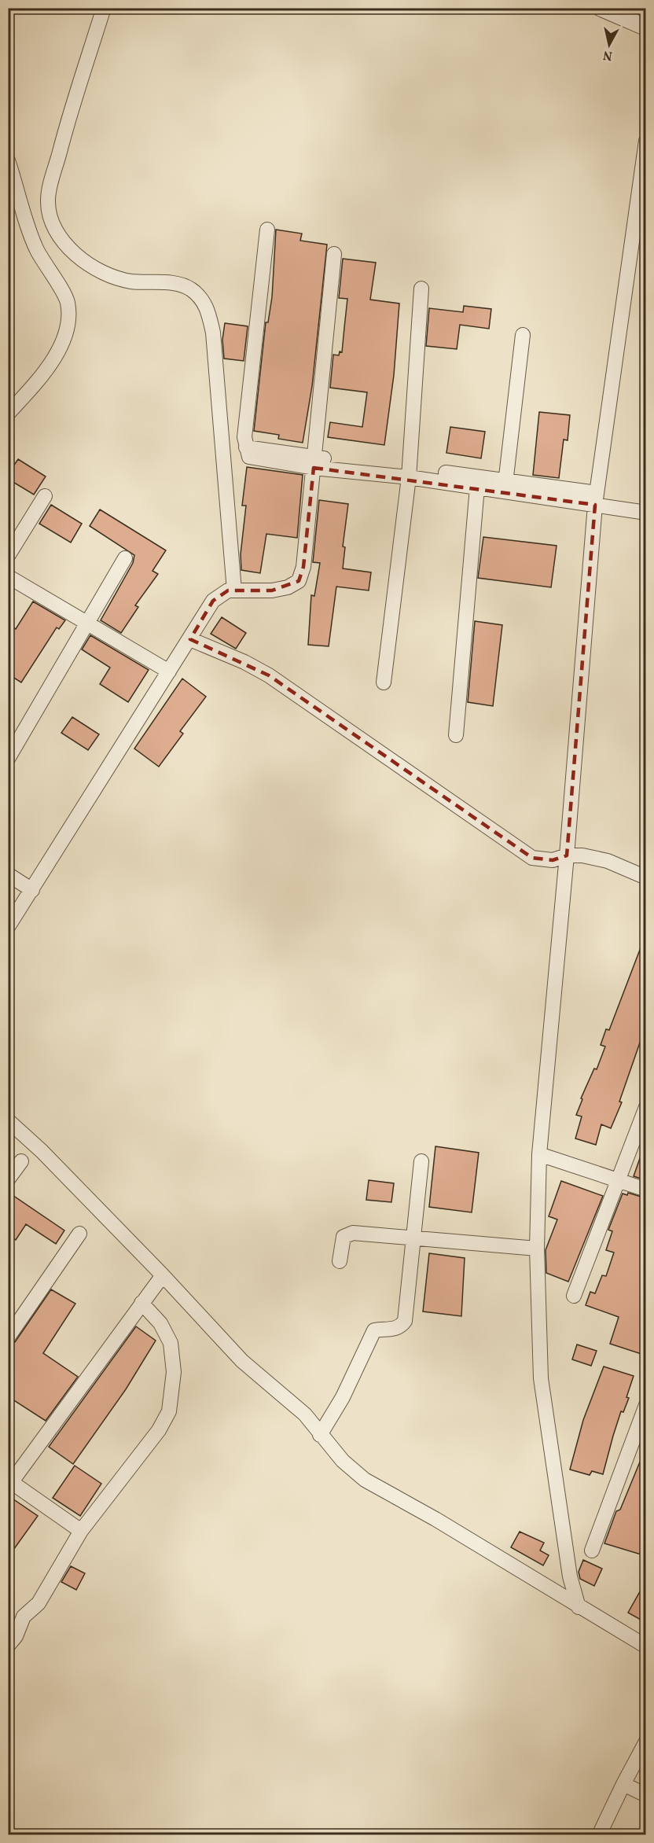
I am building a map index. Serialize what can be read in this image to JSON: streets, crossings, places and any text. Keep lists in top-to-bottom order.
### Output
{
  "north": "bottom"
}
